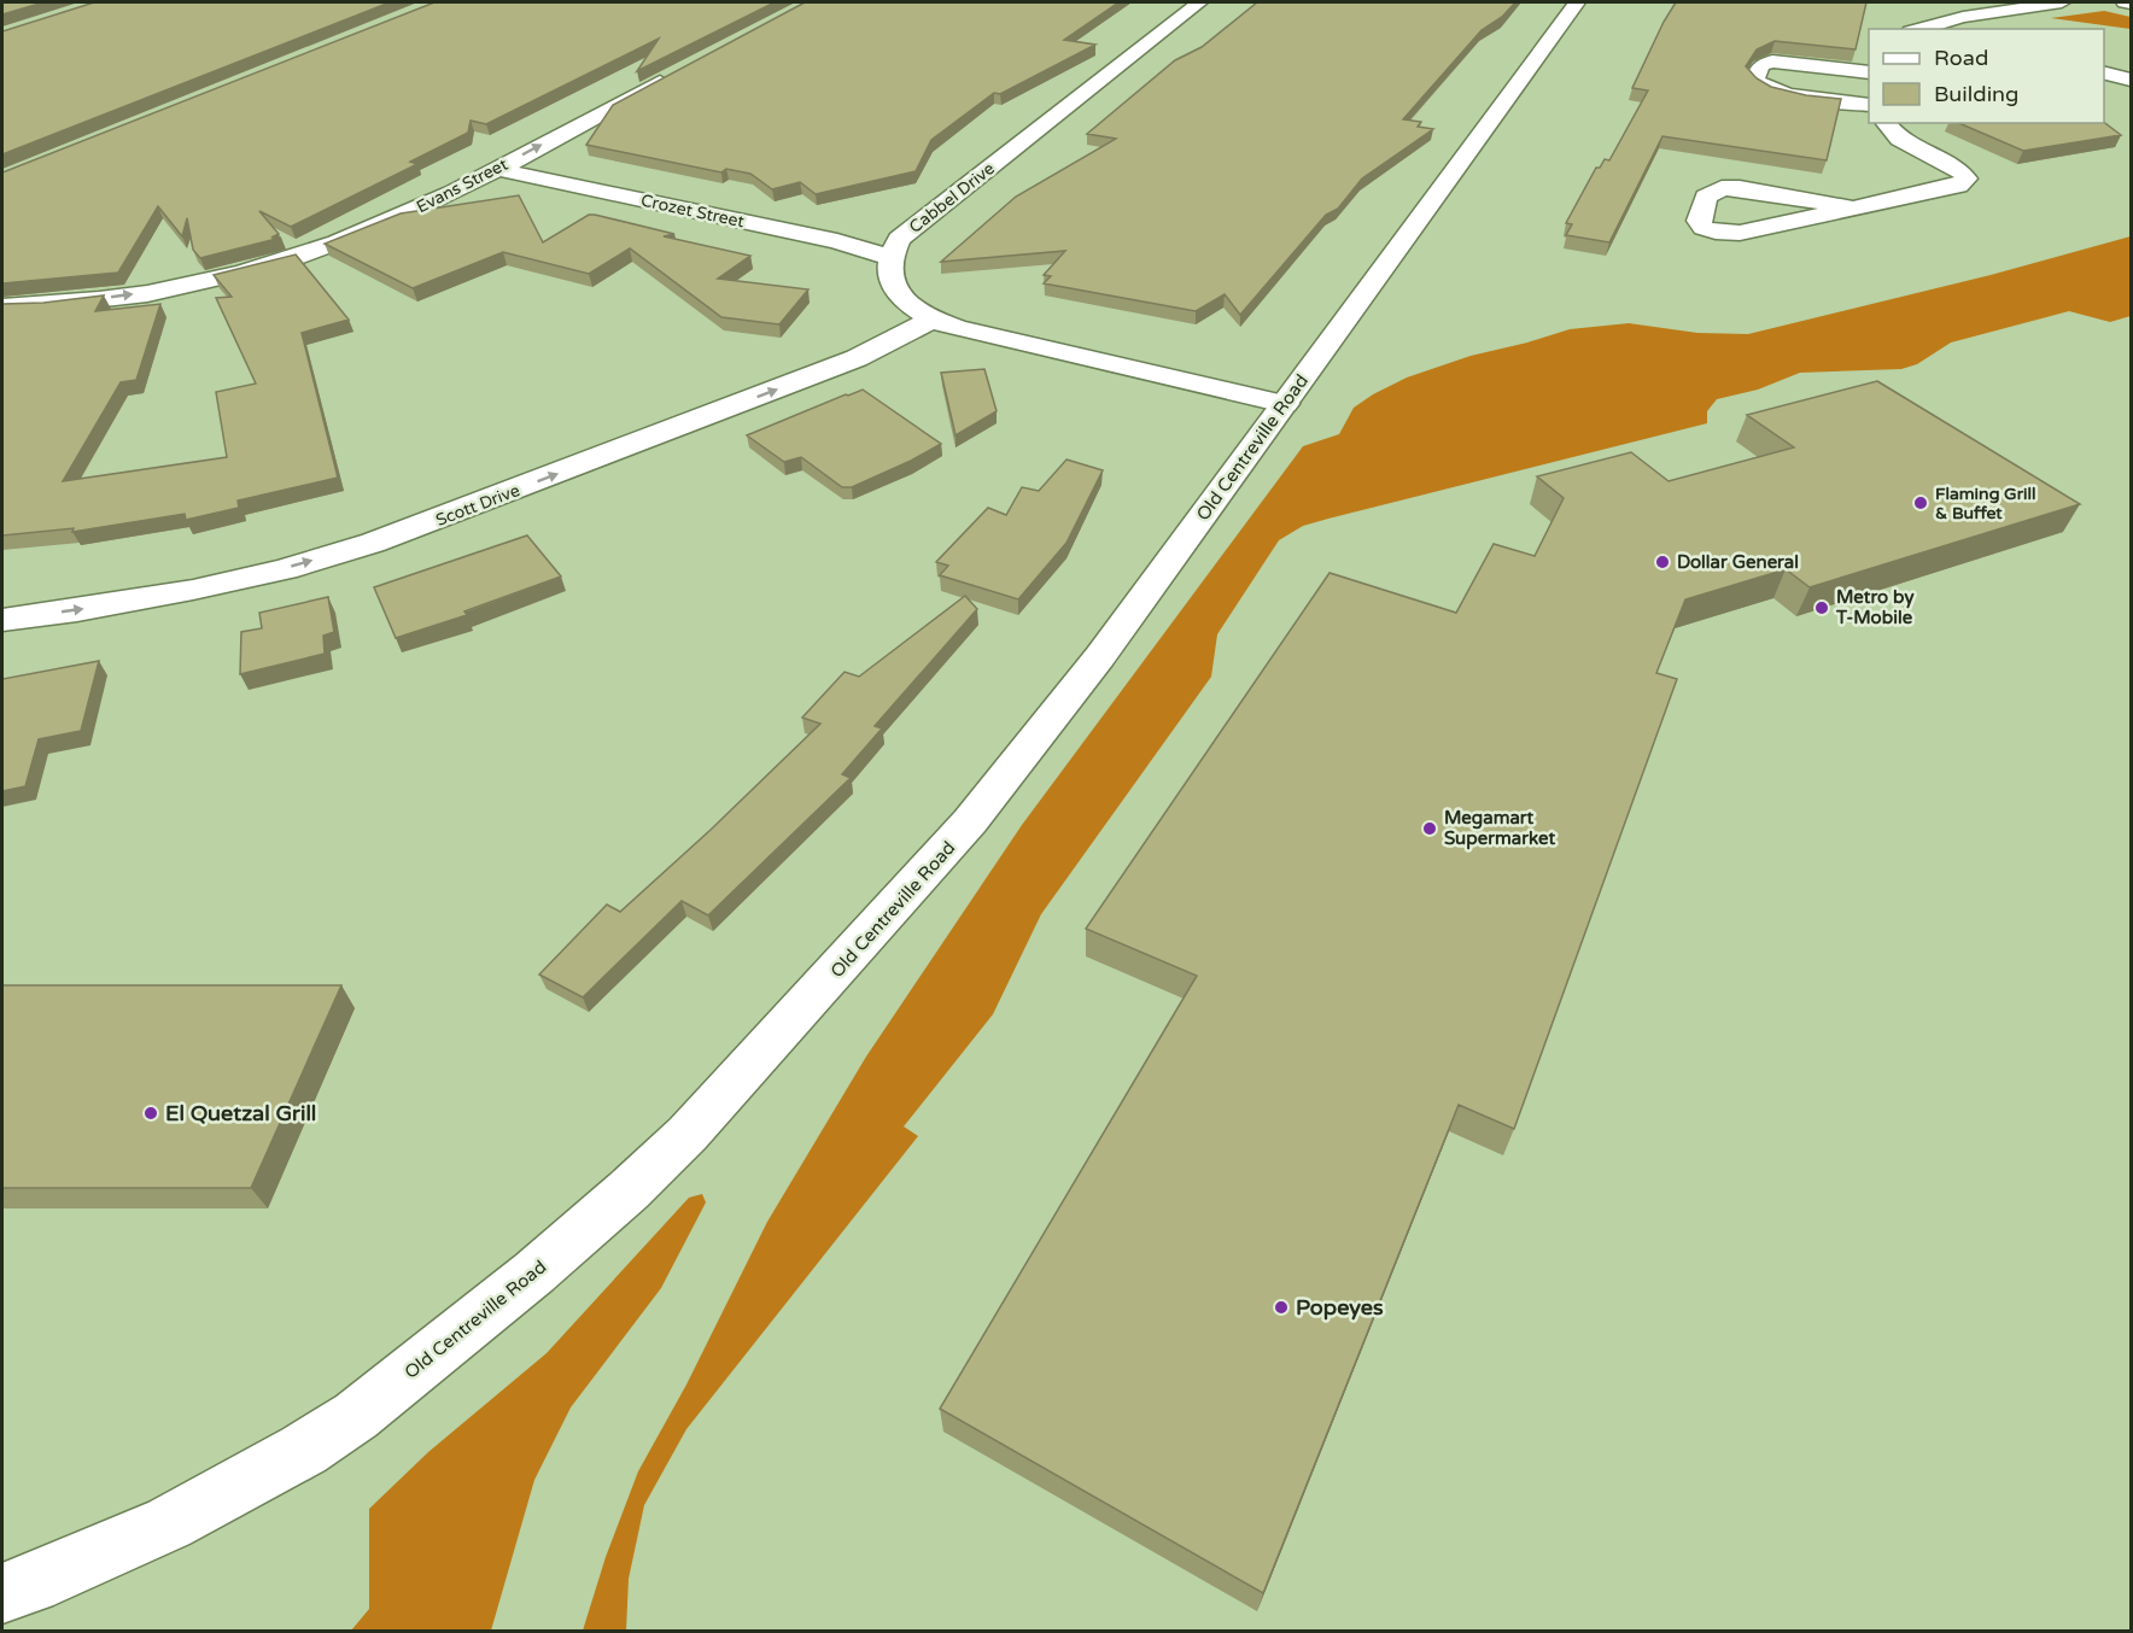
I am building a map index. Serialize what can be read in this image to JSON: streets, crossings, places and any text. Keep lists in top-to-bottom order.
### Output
{
  "streets": {
    "street": [
      "Evans Street",
      "Cabbel Drive",
      "Crozet Street",
      "Old Centreville Road",
      "Scott Drive"
    ]
  },
  "crossings": [
    ["Evans Street", "Crozet Street"],
    ["Cabbel Drive", "Crozet Street"]
  ],
  "one_way": ["Evans Street", "Scott Drive"],
  "places": [
    "Flaming Grill & Buffet",
    "Dollar General",
    "Metro by T-Mobile",
    "Megamart Supermarket",
    "El Quetzal Grill",
    "Popeyes"
  ],
  "legend": ["Road", "Building"]
}
